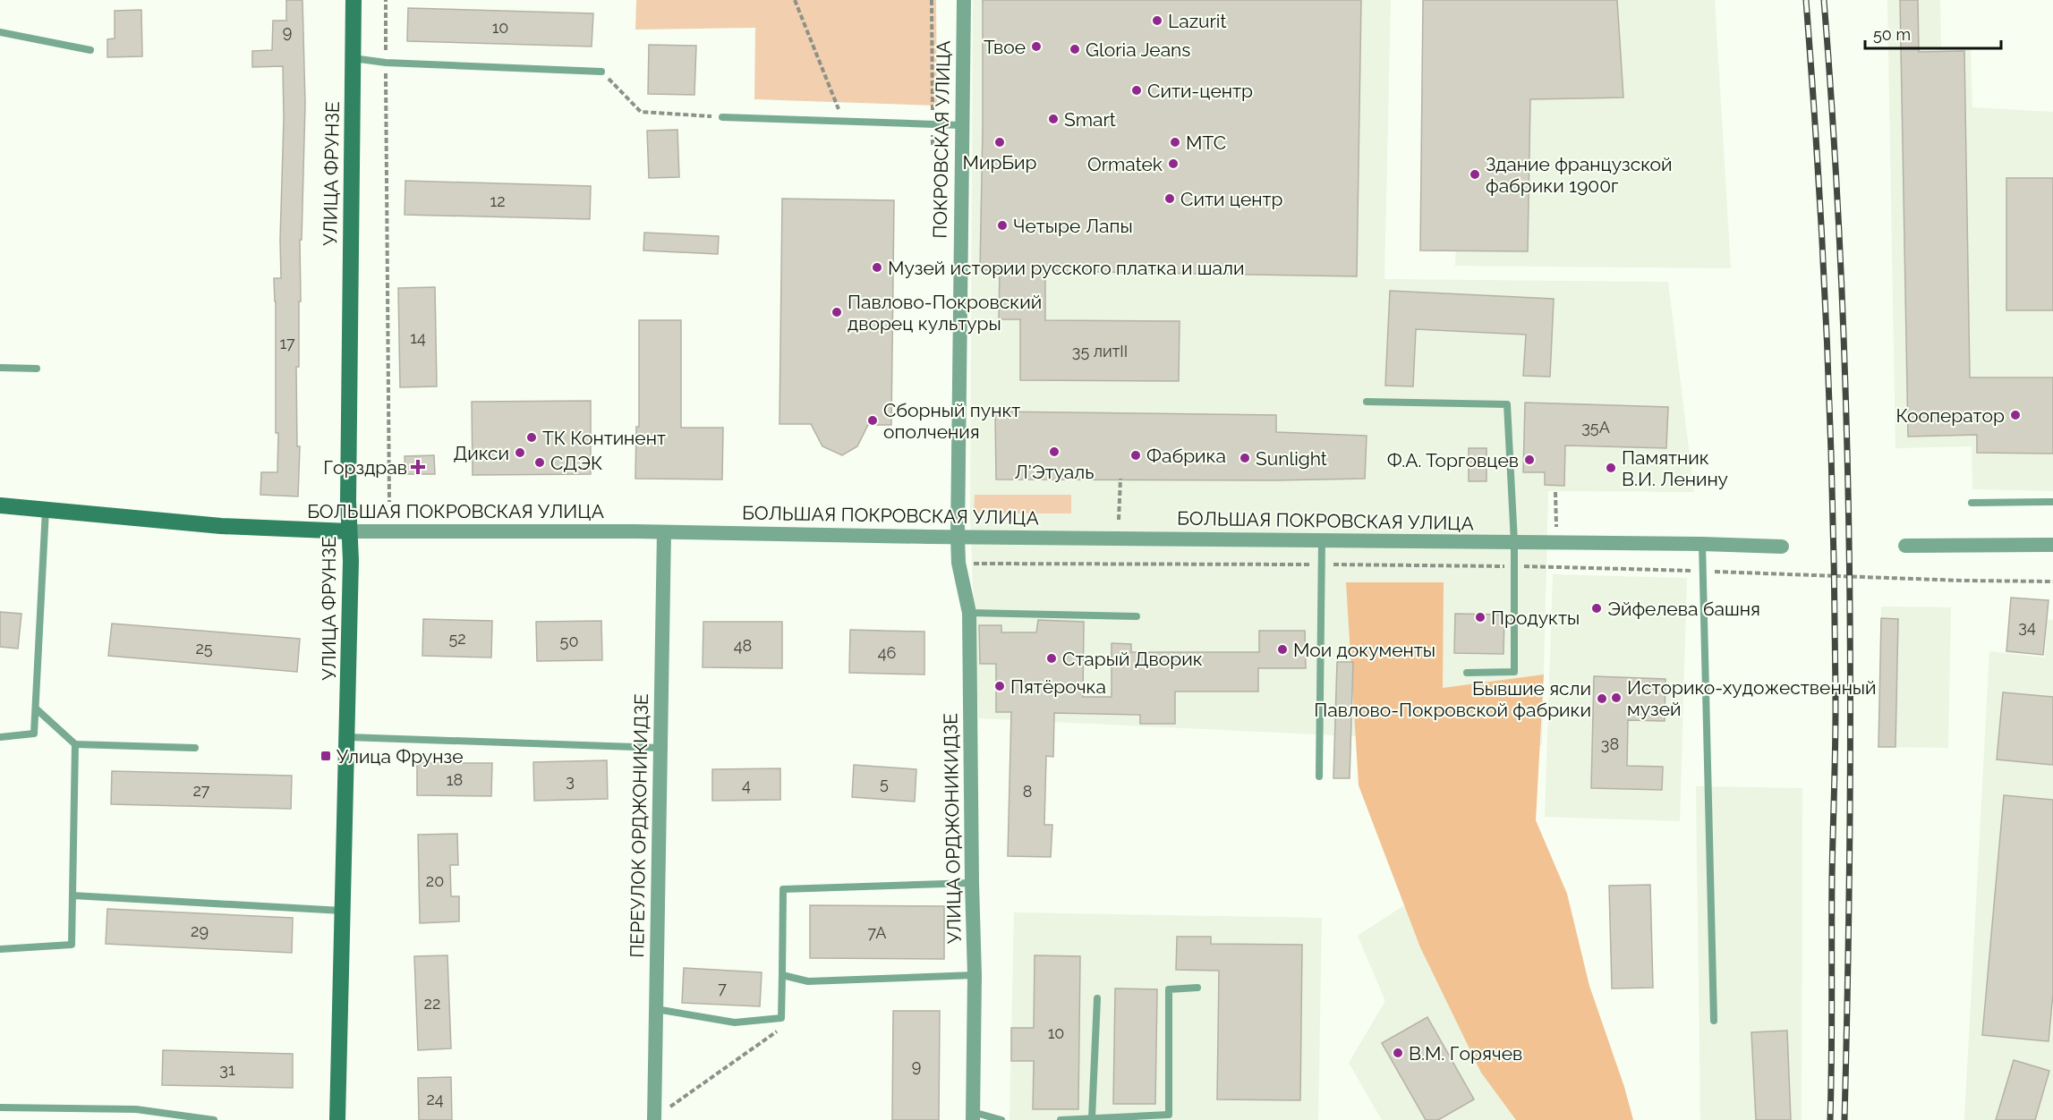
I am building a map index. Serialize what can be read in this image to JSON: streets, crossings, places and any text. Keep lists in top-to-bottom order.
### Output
{
  "streets": {
    "main road": ["УЛИЦА ФРУНЗЕ", "БОЛЬШАЯ ПОКРОВСКАЯ УЛИЦА"],
    "street": ["ПОКРОВСКАЯ УЛИЦА", "ПЕРЕУЛОК ОРДЖОНИКИДЗЕ", "УЛИЦА ОРДЖОНИКИДЗЕ"]
  },
  "crossings": [
    ["ПОКРОВСКАЯ УЛИЦА", "БОЛЬШАЯ ПОКРОВСКАЯ УЛИЦА"],
    ["ПОКРОВСКАЯ УЛИЦА", "УЛИЦА ОРДЖОНИКИДЗЕ"],
    ["УЛИЦА ФРУНЗЕ", "БОЛЬШАЯ ПОКРОВСКАЯ УЛИЦА"],
    ["БОЛЬШАЯ ПОКРОВСКАЯ УЛИЦА", "ПЕРЕУЛОК ОРДЖОНИКИДЗЕ"],
    ["БОЛЬШАЯ ПОКРОВСКАЯ УЛИЦА", "УЛИЦА ОРДЖОНИКИДЗЕ"]
  ],
  "places": {
    "other": [
      "Lazurit",
      "Твое",
      "Gloria Jeans",
      "Сити-центр",
      "Smart",
      "МирБир",
      "МТС",
      "Ormatek",
      "Здание французской фабрики 1900г",
      "Сити центр",
      "Четыре Лапы",
      "Музей истории русского платка и шали",
      "Павлово-Покровский дворец культуры",
      "Кооператор",
      "Сборный пункт ополчения",
      "ТК Континент",
      "Л’Этуаль",
      "Дикси",
      "Фабрика",
      "Sunlight",
      "Ф.А. Торговцев",
      "СДЭК",
      "Памятник В.И. Ленину",
      "Эйфелева башня",
      "Продукты",
      "Мои документы",
      "Старый Дворик",
      "Пятёрочка",
      "Историко-художественный музей",
      "Бывшие ясли Павлово-Покровской фабрики",
      "В.М. Горячев"
    ],
    "health": ["Горздрав"],
    "transit": ["Улица Фрунзе"]
  },
  "house_numbers": [
    "10",
    "9",
    "12",
    "14",
    "17",
    "35 литII",
    "35А",
    "34",
    "52",
    "50",
    "48",
    "25",
    "46",
    "38",
    "18",
    "3",
    "5",
    "4",
    "27",
    "8",
    "20",
    "29",
    "7А",
    "7",
    "22",
    "10",
    "9",
    "31",
    "24"
  ],
  "scale_bar": "50 m"
}
